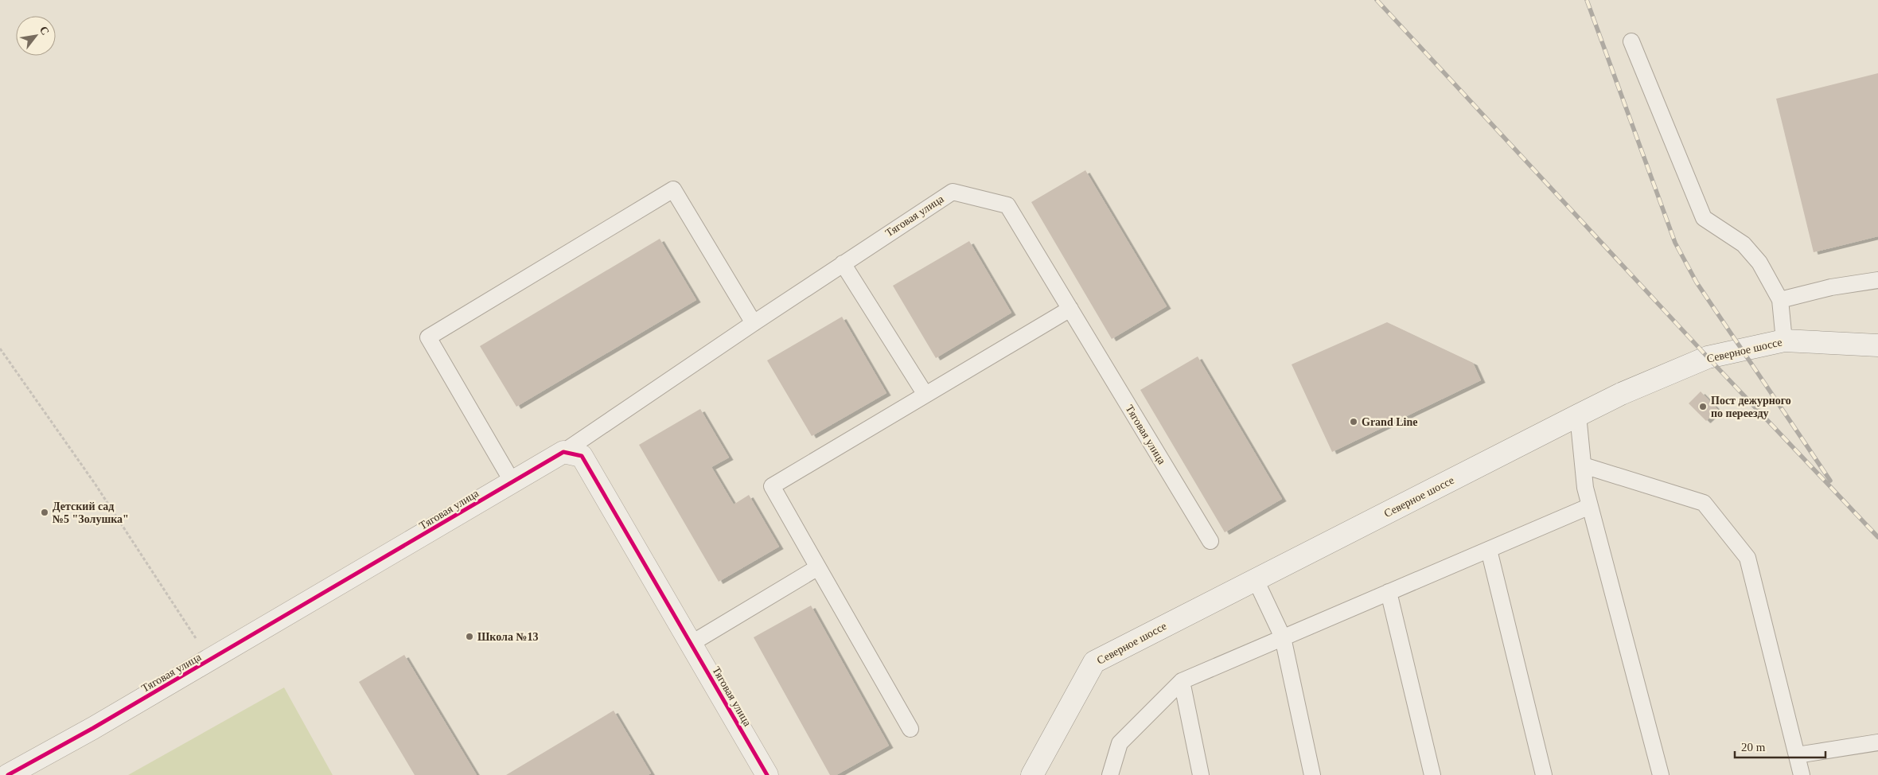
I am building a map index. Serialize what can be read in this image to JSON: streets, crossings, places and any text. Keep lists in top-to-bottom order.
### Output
{
  "streets": {
    "street": ["Тяговая улица", "Северное шоссе"]
  },
  "places": [
    "Пост дежурного по переезду",
    "Grand Line",
    "Детский сад №5 \"Золушка\"",
    "Школа №13"
  ],
  "scale_bar": "20 m",
  "north": "top right"
}
